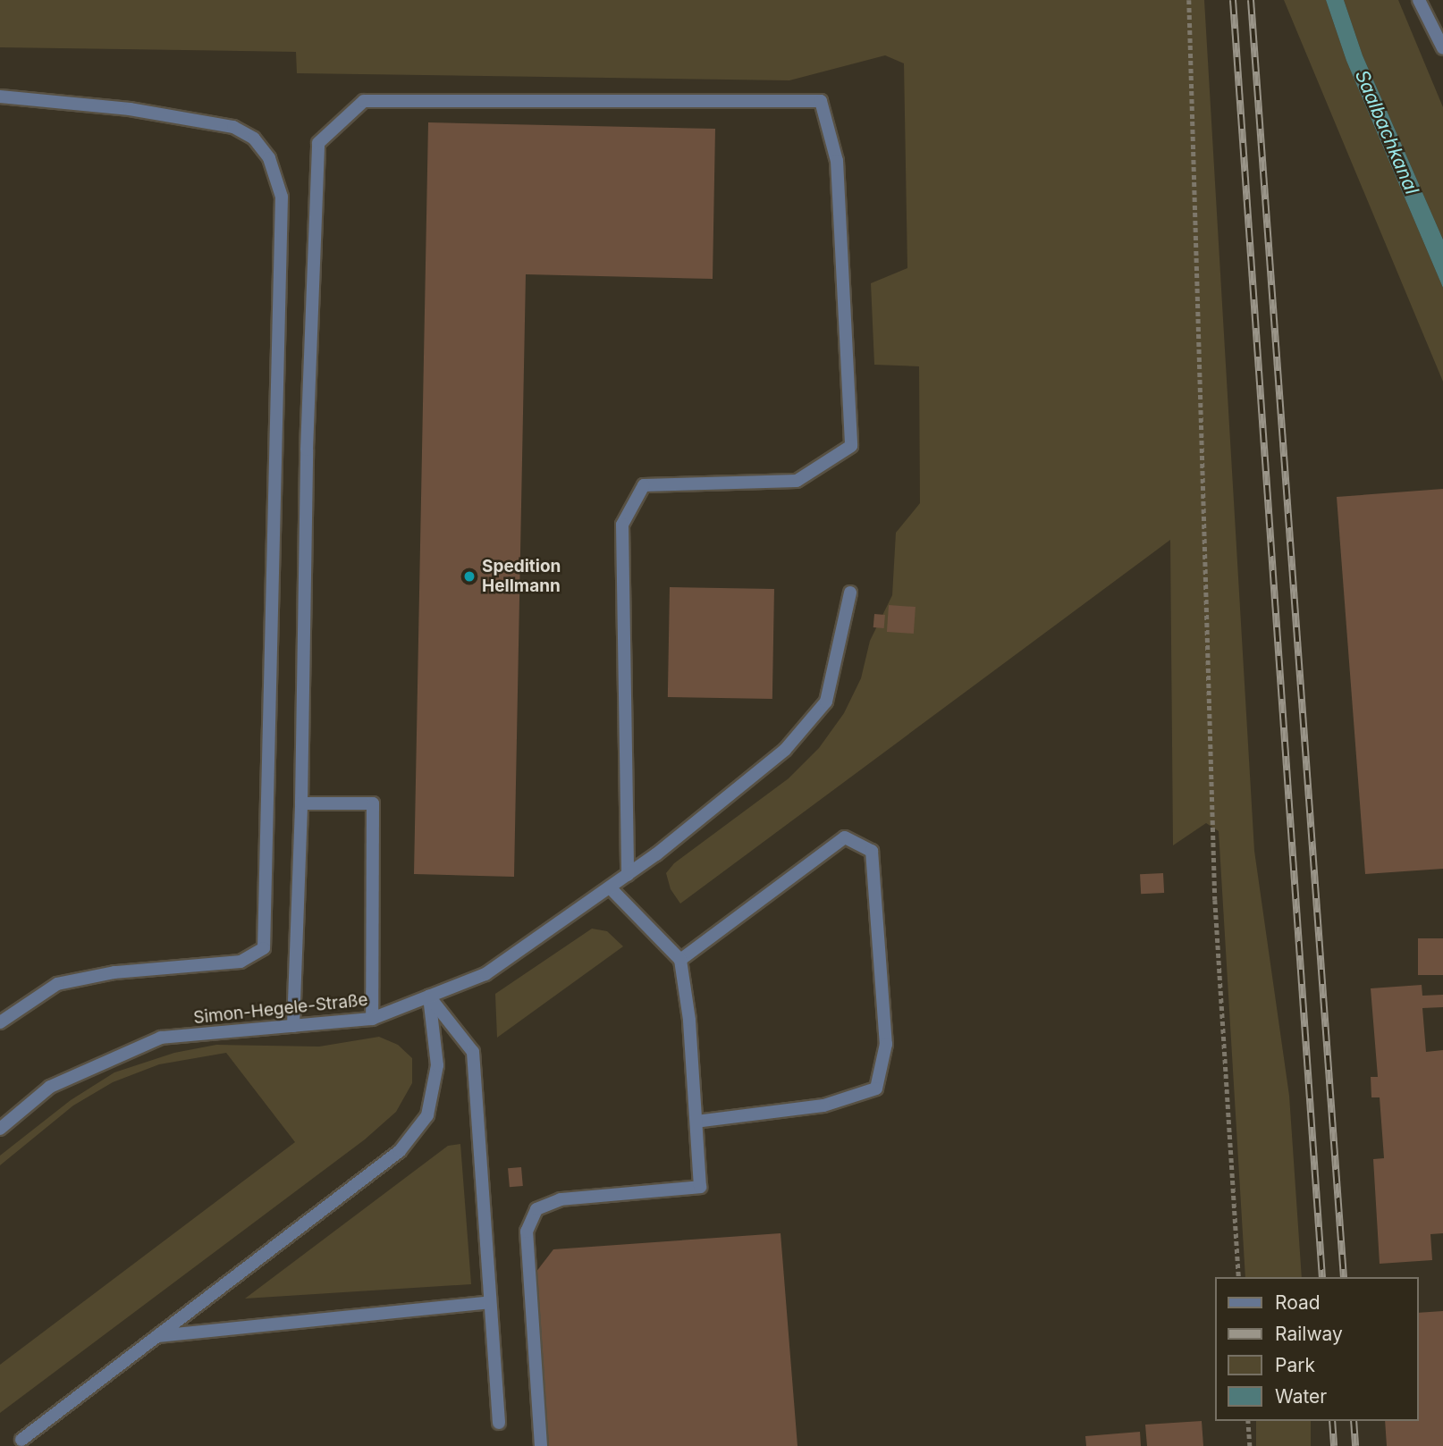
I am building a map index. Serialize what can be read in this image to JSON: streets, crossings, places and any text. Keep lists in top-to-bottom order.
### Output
{
  "streets": {
    "street": ["Simon-Hegele-Straße"]
  },
  "water": ["Saalbachkanal"],
  "places": ["Spedition Hellmann"],
  "legend": [
    "Road",
    "Railway",
    "Park",
    "Water"
  ]
}
